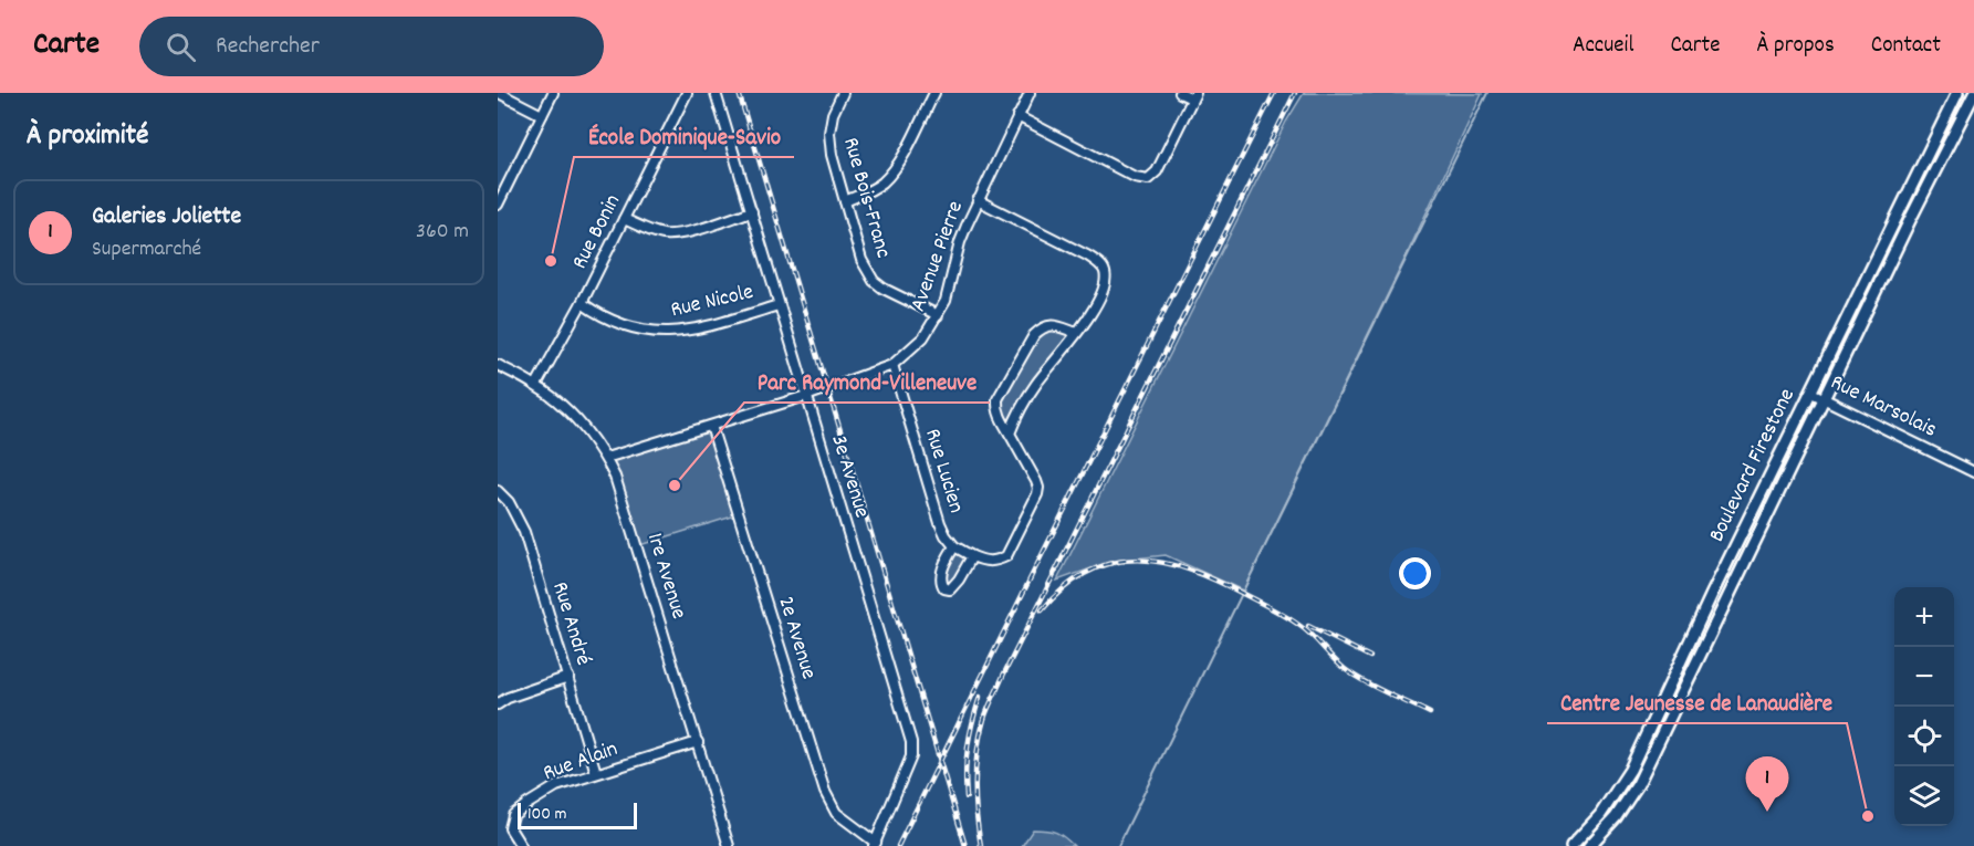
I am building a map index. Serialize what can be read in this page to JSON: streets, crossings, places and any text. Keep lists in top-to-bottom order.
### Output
{
  "streets": {
    "main road": ["Boulevard Firestone"],
    "street": [
      "Rue Bois-Franc",
      "Rue Bonin",
      "Avenue Pierre",
      "Rue Nicole",
      "Rue Marsolais",
      "Rue Lucien",
      "3e Avenue",
      "1re Avenue",
      "Rue André",
      "2e Avenue",
      "Rue Alain"
    ]
  },
  "crossings": [
    ["Rue Bois-Franc", "Avenue Pierre"],
    ["Rue Bonin", "Rue Nicole"],
    ["Rue Bonin", "1re Avenue"],
    ["Avenue Pierre", "Rue Lucien"],
    ["Avenue Pierre", "3e Avenue"],
    ["Avenue Pierre", "1re Avenue"],
    ["Avenue Pierre", "2e Avenue"],
    ["Rue Nicole", "3e Avenue"],
    ["Rue Marsolais", "Boulevard Firestone"],
    ["3e Avenue", "2e Avenue"],
    ["1re Avenue", "Rue Alain"],
    ["Rue André", "Rue Alain"]
  ],
  "places": ["École Dominique-Savio", "Parc Raymond-Villeneuve", "Centre Jeunesse de Lanaudière"],
  "scale_bar": "100 m",
  "page": {
    "header": "Carte",
    "search": "Rechercher",
    "nav": [
      "Accueil",
      "Carte",
      "À propos",
      "Contact"
    ],
    "heading": "À proximité",
    "list": [
      {
        "mark": "1",
        "name": "Galeries Joliette",
        "note": "Supermarché",
        "value": "360 m"
      }
    ],
    "map_buttons": ["+", "−"],
    "pins": "1",
    "scale": "100 m"
  }
}
